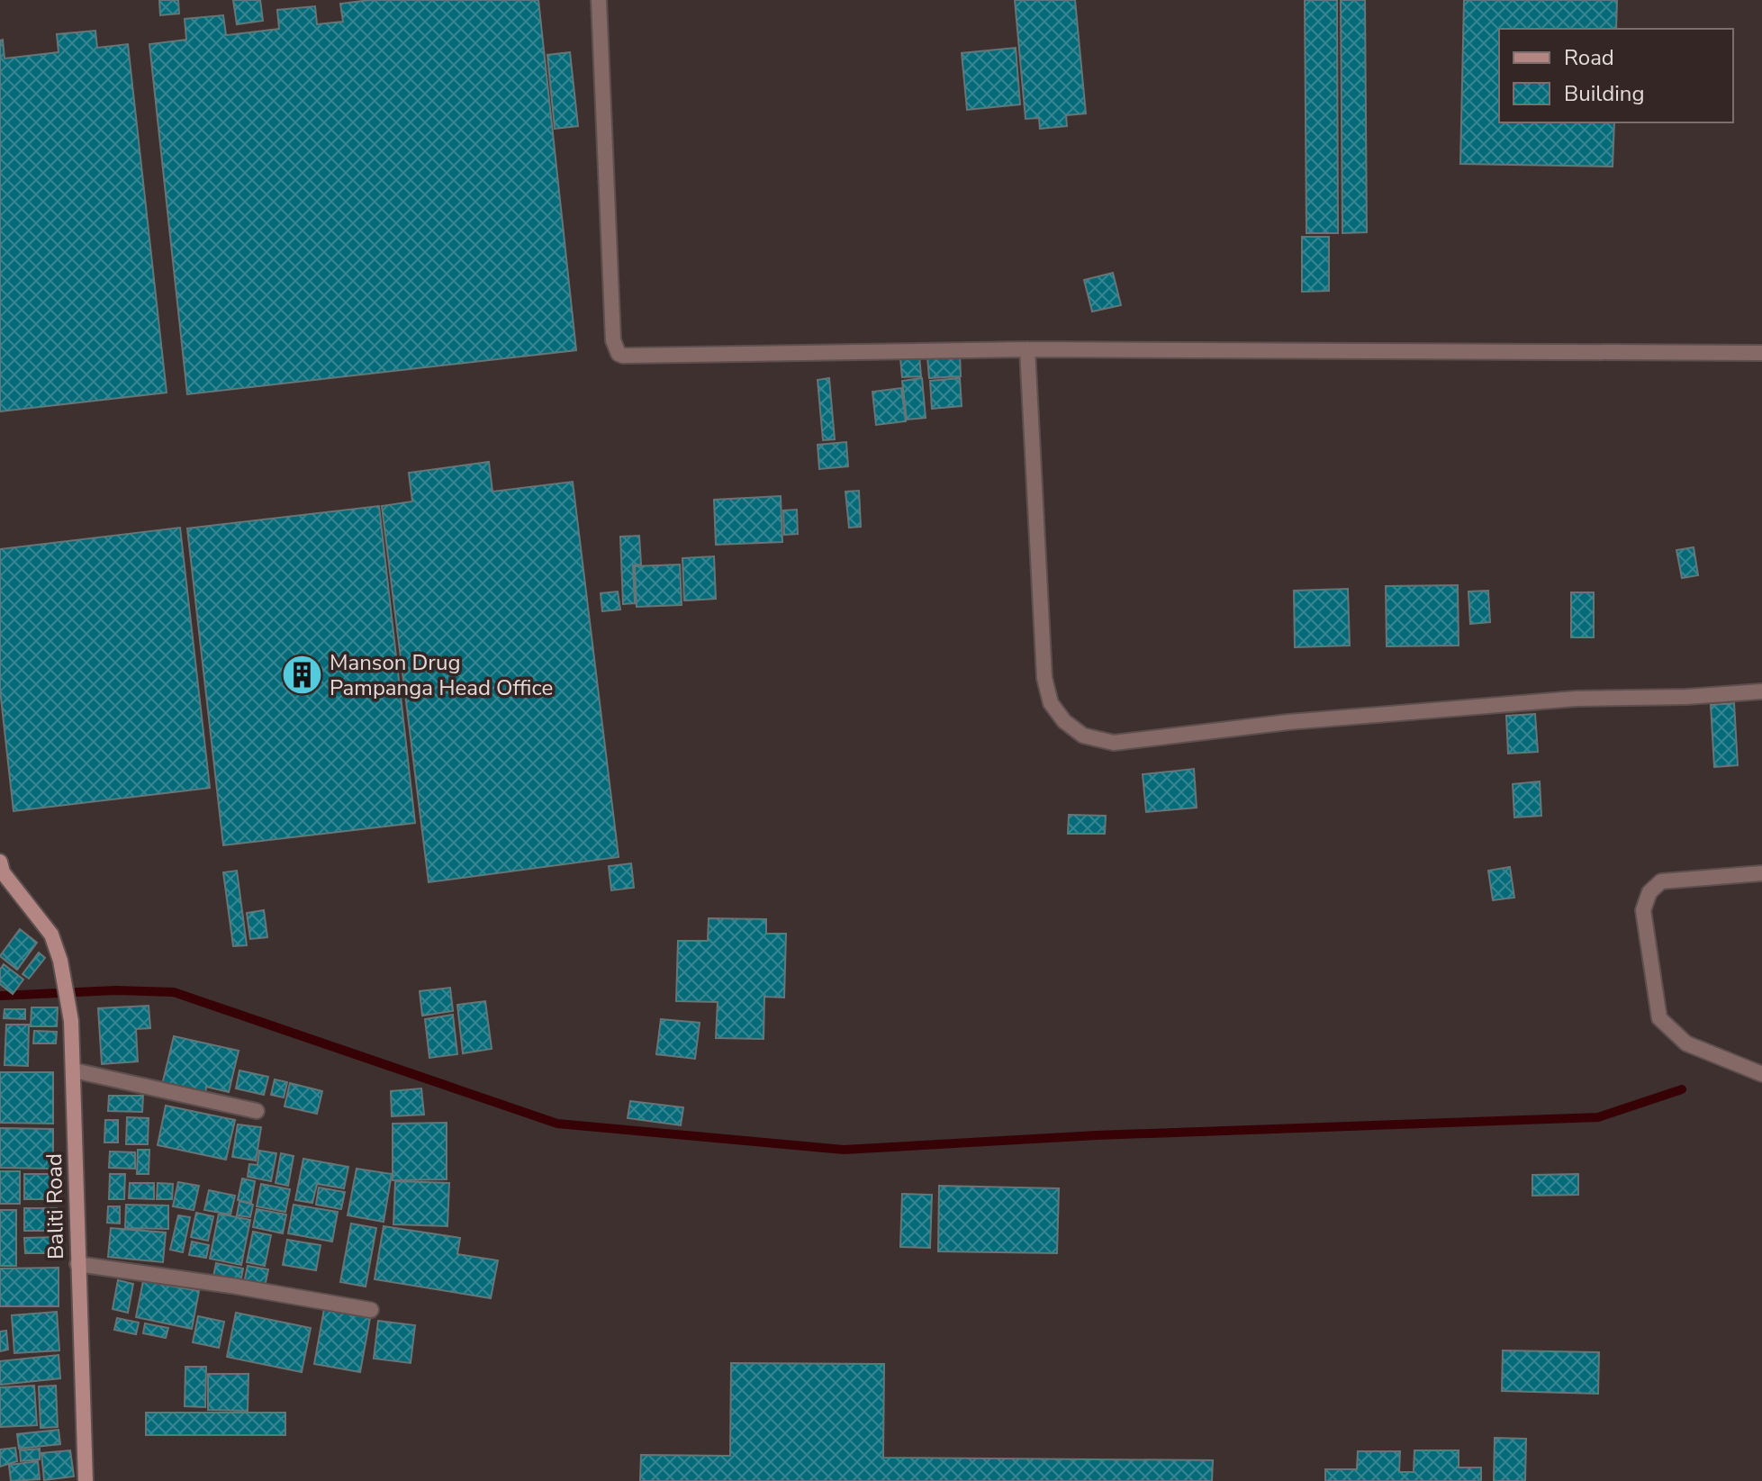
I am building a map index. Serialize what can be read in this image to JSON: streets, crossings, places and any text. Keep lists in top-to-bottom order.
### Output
{
  "streets": {
    "main road": ["Baliti Road"]
  },
  "places": {
    "building": ["Manson Drug Pampanga Head Office"]
  },
  "legend": ["Road", "Building"]
}
